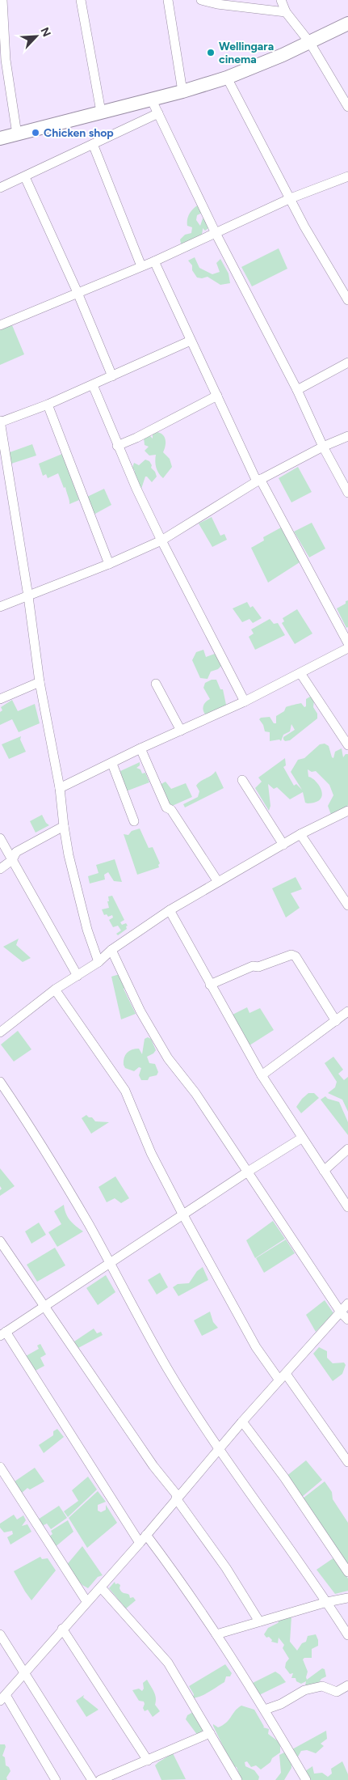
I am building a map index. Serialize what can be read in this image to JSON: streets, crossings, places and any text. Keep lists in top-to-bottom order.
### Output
{
  "places": ["Wellingara cinema", "Chicken shop"],
  "north": "top right"
}
